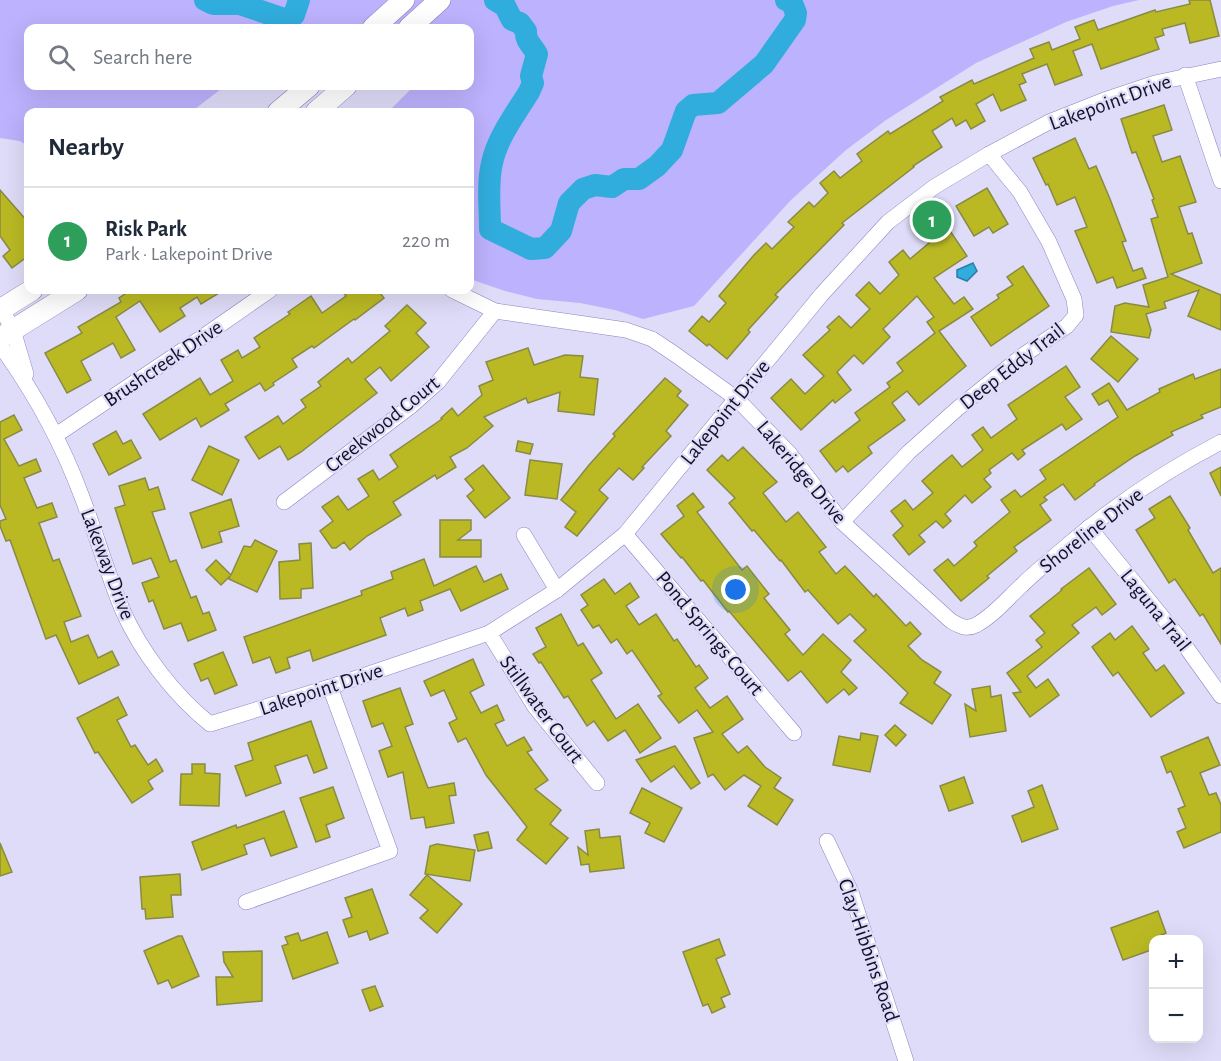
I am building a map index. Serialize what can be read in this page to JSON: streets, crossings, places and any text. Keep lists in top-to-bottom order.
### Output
{
  "streets": {
    "street": [
      "Lakepoint Drive",
      "Brushcreek Drive",
      "Deep Eddy Trail",
      "Creekwood Court",
      "Lakeridge Drive",
      "Shoreline Drive",
      "Lakeway Drive",
      "Laguna Trail",
      "Pond Springs Court",
      "Stillwater Court",
      "Clay-Hibbins Road"
    ]
  },
  "crossings": [
    ["Lakepoint Drive", "Deep Eddy Trail"],
    ["Lakepoint Drive", "Lakeridge Drive"],
    ["Lakepoint Drive", "Lakeway Drive"],
    ["Lakepoint Drive", "Pond Springs Court"],
    ["Lakepoint Drive", "Stillwater Court"],
    ["Brushcreek Drive", "Lakeway Drive"],
    ["Deep Eddy Trail", "Lakeridge Drive"],
    ["Creekwood Court", "Lakeridge Drive"],
    ["Lakeridge Drive", "Shoreline Drive"],
    ["Shoreline Drive", "Laguna Trail"]
  ],
  "page": {
    "search": "Search here",
    "heading": "Nearby",
    "list": [
      {
        "mark": "1",
        "name": "Risk Park",
        "note": "Park · Lakepoint Drive",
        "value": "220 m"
      }
    ],
    "pins": "1",
    "map_buttons": ["+", "−"]
  }
}
